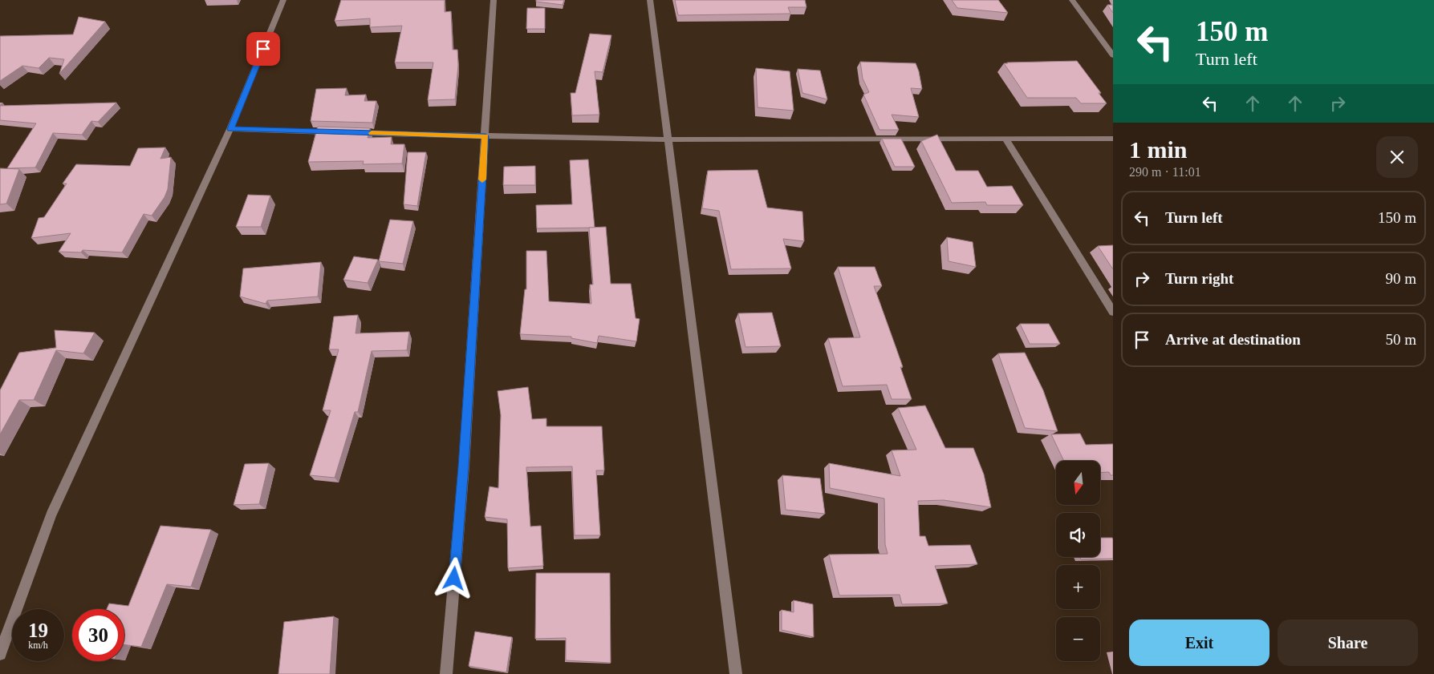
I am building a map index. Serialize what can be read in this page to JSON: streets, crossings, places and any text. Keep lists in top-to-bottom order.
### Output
{
  "north": "bottom",
  "page": {
    "turn": ["150 m", "Turn left"],
    "heading": ["1 min", "290 m · 11:01"],
    "list": [
      {
        "name": "Turn left",
        "value": "150 m"
      },
      {
        "name": "Turn right",
        "value": "90 m"
      },
      {
        "name": "Arrive at destination",
        "value": "50 m"
      }
    ],
    "map_buttons": ["+", "−"],
    "speed": "19 km/h",
    "limit": "30",
    "buttons": ["Exit", "Share"]
  }
}
